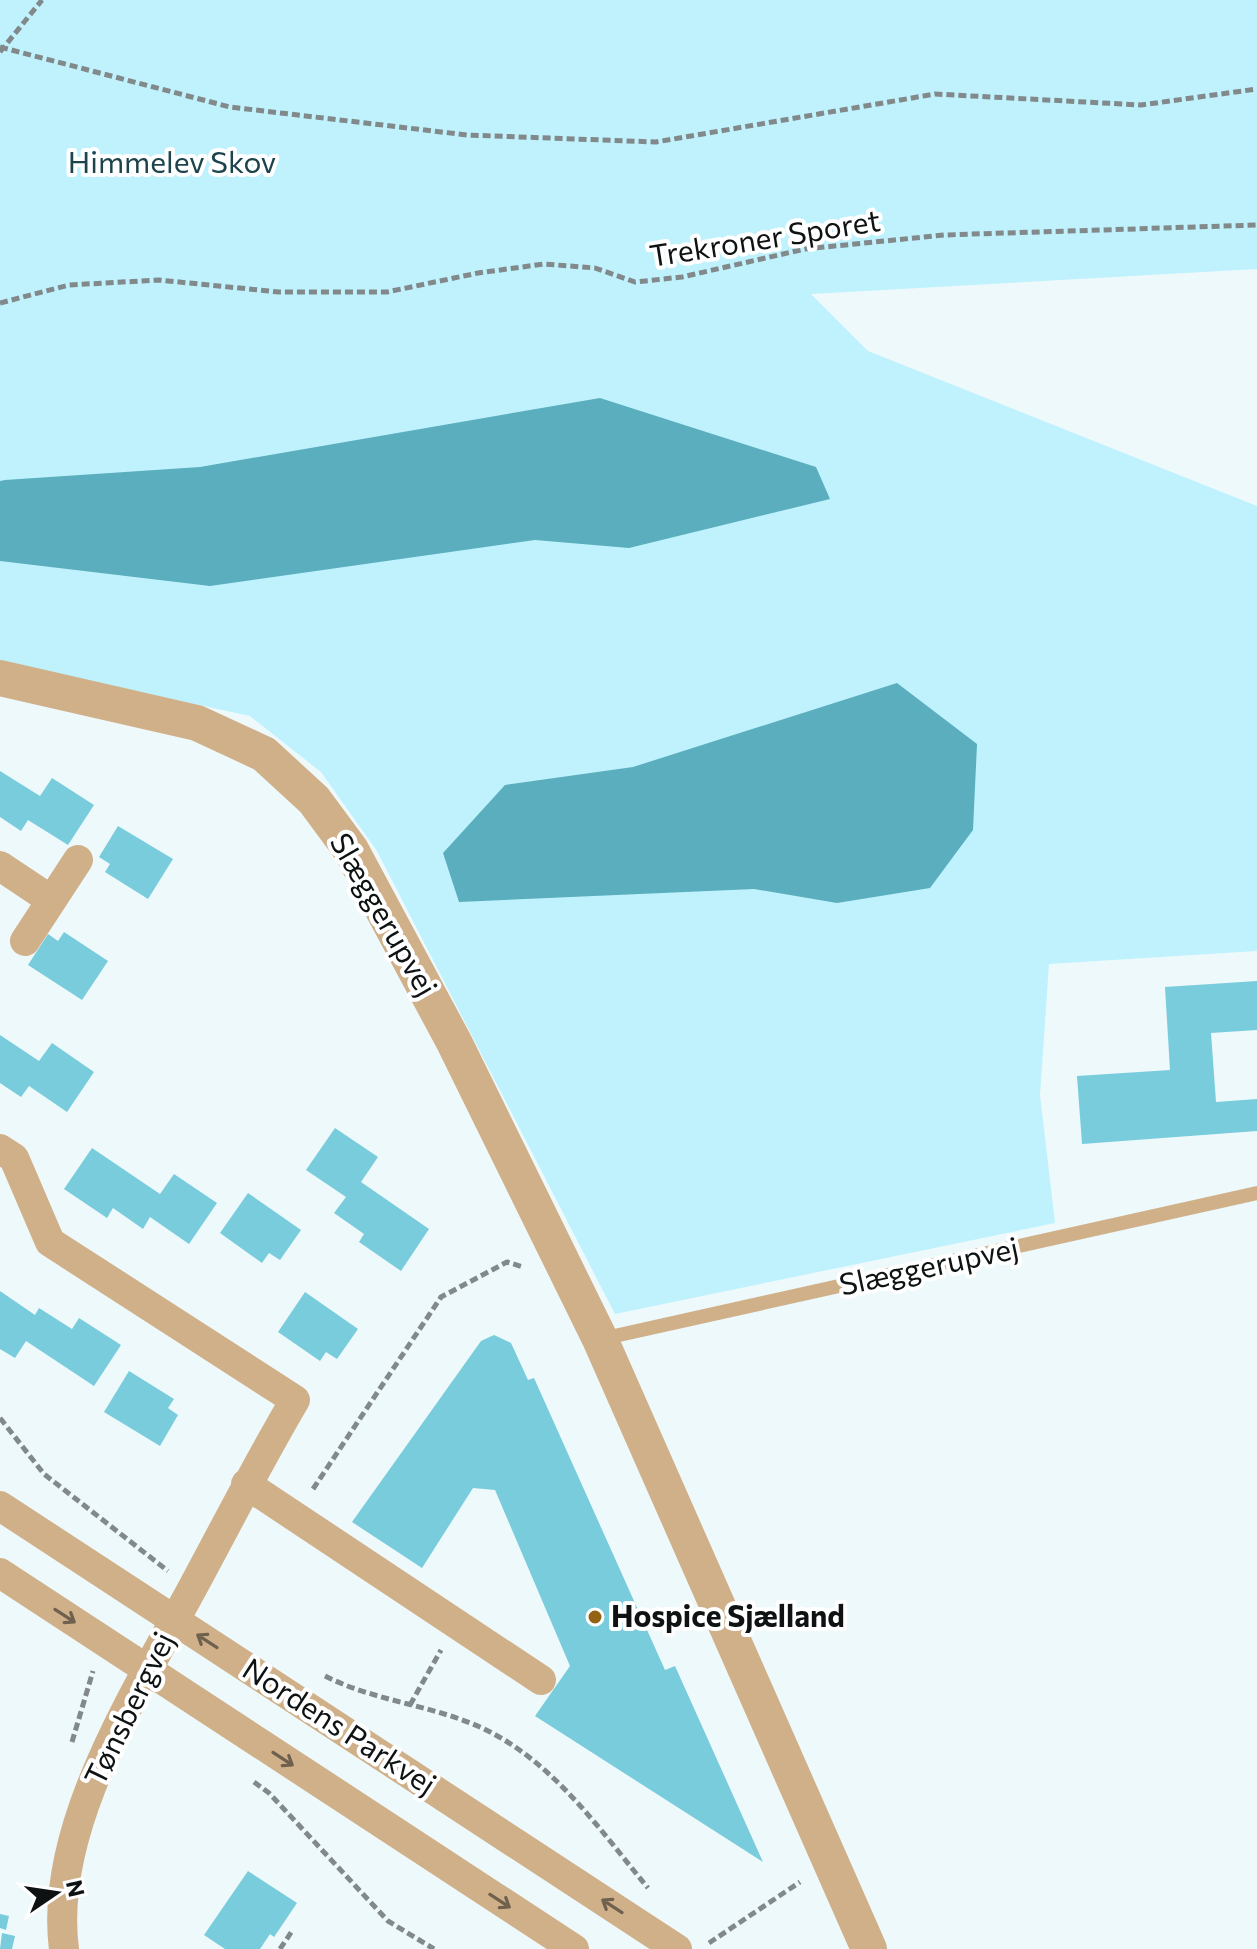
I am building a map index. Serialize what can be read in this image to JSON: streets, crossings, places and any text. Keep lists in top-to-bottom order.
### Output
{
  "streets": {
    "street": ["Slæggerupvej", "Tønsbergvej", "Nordens Parkvej"],
    "path": ["Trekroner Sporet"]
  },
  "crossings": [
    ["Tønsbergvej", "Nordens Parkvej"]
  ],
  "parks": ["Himmelev Skov"],
  "places": ["Hospice Sjælland"],
  "north": "right"
}
